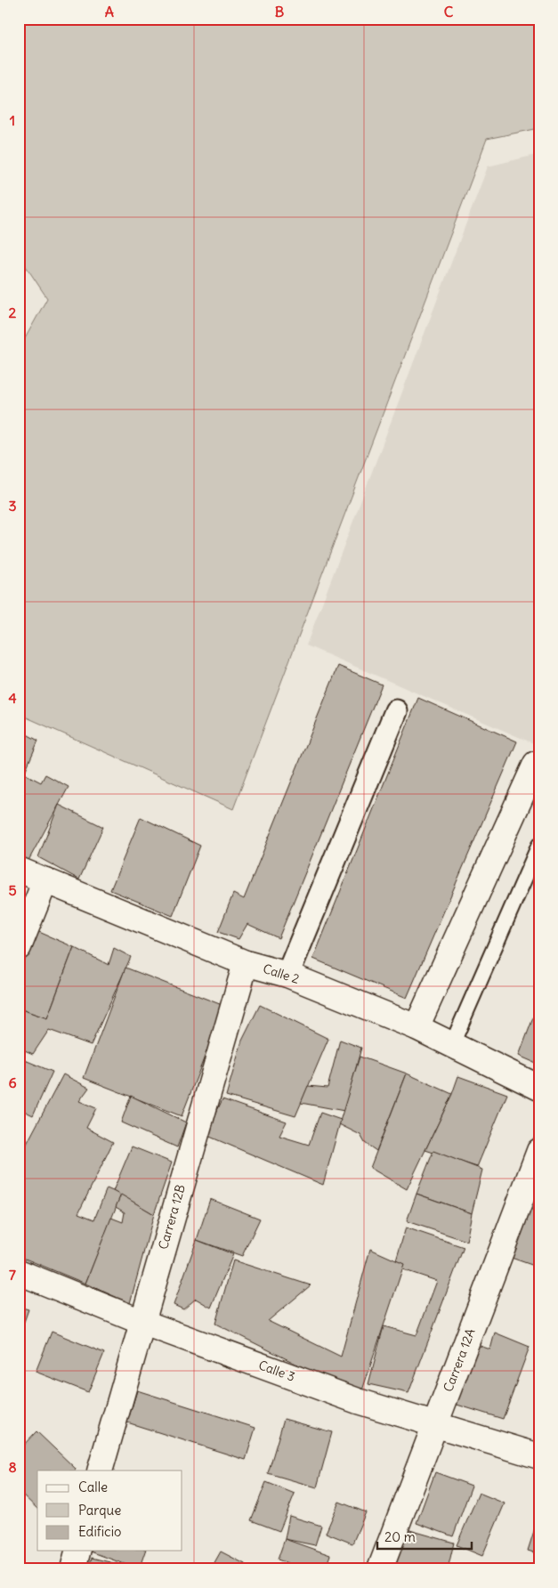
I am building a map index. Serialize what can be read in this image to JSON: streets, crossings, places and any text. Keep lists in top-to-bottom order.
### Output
{
  "streets": {
    "street": [
      "Calle 2",
      "Carrera 12B",
      "Carrera 12A",
      "Calle 3"
    ]
  },
  "crossings": [
    ["Calle 2", "Carrera 12B"],
    ["Carrera 12B", "Calle 3"],
    ["Carrera 12A", "Calle 3"]
  ],
  "legend": ["Calle", "Parque", "Edificio"],
  "scale_bar": "20 m",
  "grid": {
    "columns": ["A", "B", "C"],
    "rows": [
      "1",
      "2",
      "3",
      "4",
      "5",
      "6",
      "7",
      "8"
    ]
  }
}
